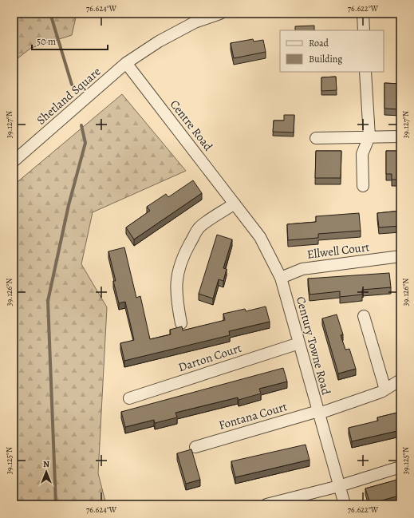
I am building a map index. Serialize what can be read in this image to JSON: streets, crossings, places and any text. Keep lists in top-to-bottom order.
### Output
{
  "streets": {
    "street": [
      "Shetland Square",
      "Centre Road",
      "Ellwell Court",
      "Century Towne Road",
      "Darton Court",
      "Fontana Court"
    ]
  },
  "crossings": [
    ["Shetland Square", "Centre Road"],
    ["Centre Road", "Century Towne Road"],
    ["Ellwell Court", "Century Towne Road"],
    ["Century Towne Road", "Darton Court"],
    ["Century Towne Road", "Fontana Court"]
  ],
  "legend": ["Road", "Building"],
  "scale_bar": "50 m",
  "north": "top",
  "coordinates": [
    "76.624°W",
    "76.622°W",
    "39.127°N",
    "39.126°N",
    "39.125°N"
  ]
}
